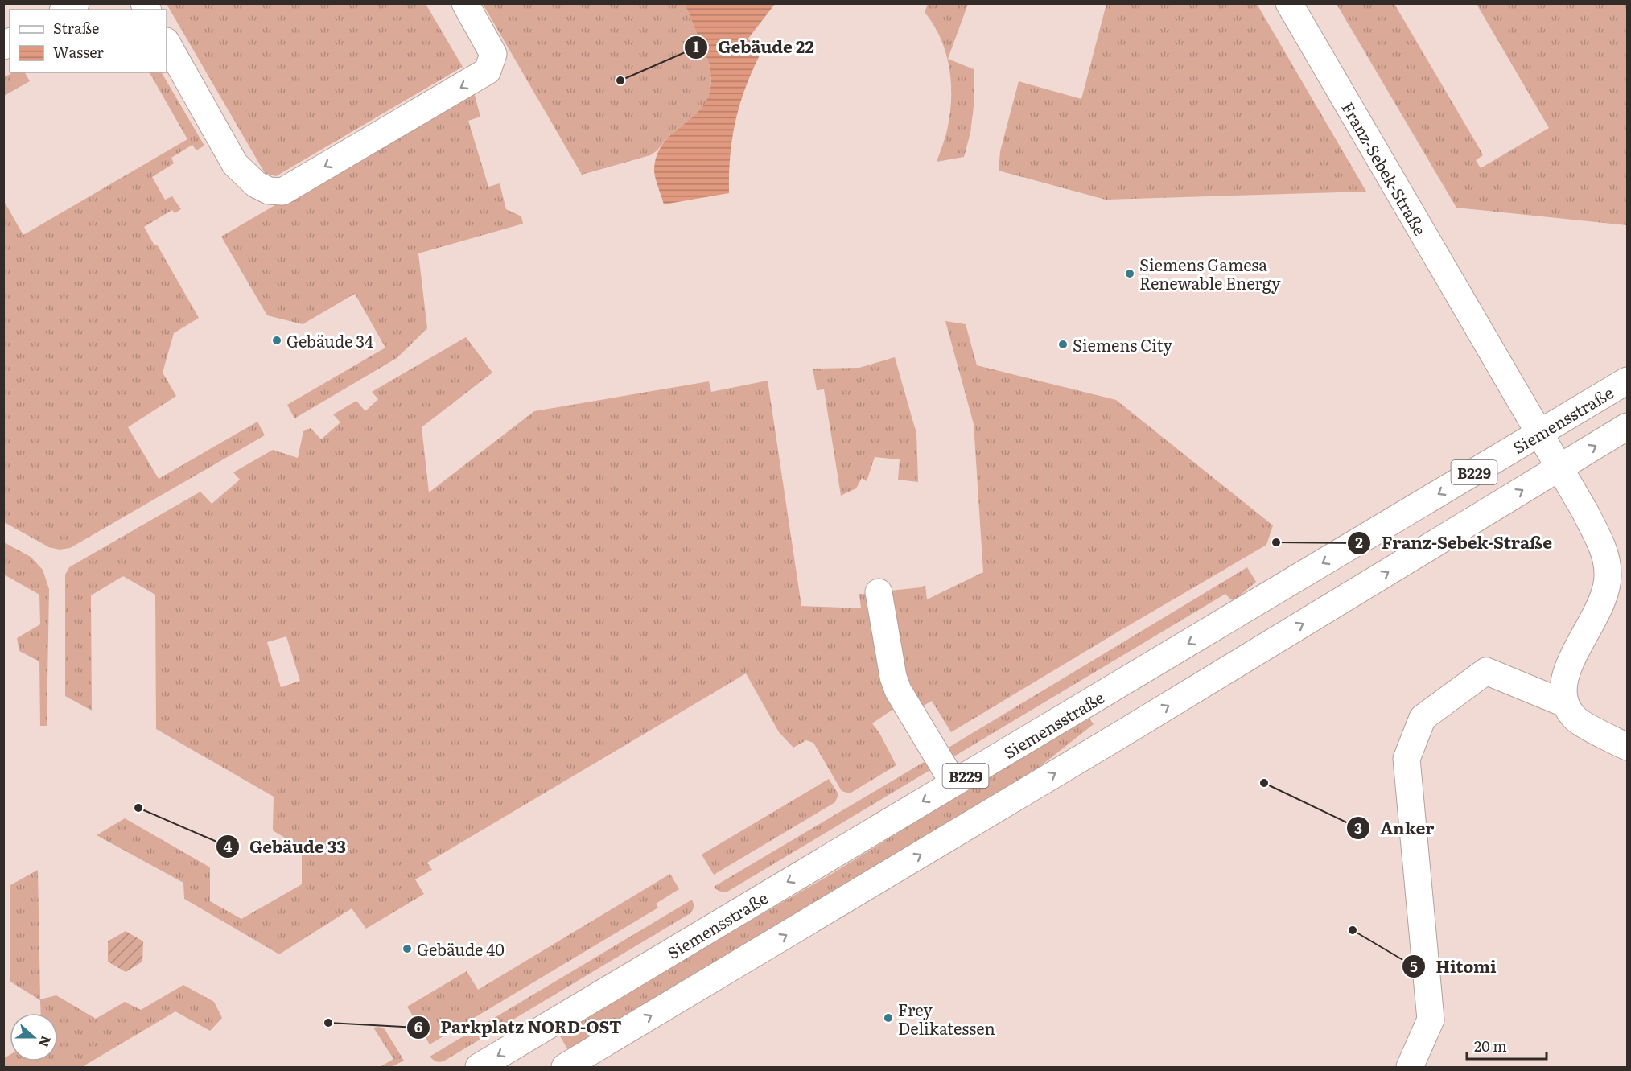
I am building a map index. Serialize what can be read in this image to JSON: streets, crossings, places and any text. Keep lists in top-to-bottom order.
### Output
{
  "streets": {
    "main road": ["Franz-Sebek-Straße", "Siemensstraße", "B229"]
  },
  "crossings": [
    ["Franz-Sebek-Straße", "Siemensstraße"],
    ["Franz-Sebek-Straße", "B229"]
  ],
  "places": [
    "Gebäude 22",
    "Siemens Gamesa Renewable Energy",
    "Gebäude 34",
    "Siemens City",
    "Franz-Sebek-Straße",
    "Anker",
    "Gebäude 33",
    "Hitomi",
    "Gebäude 40",
    "Frey Delikatessen",
    "Parkplatz NORD-OST"
  ],
  "legend": ["Straße", "Wasser"],
  "scale_bar": "20 m",
  "north": "right"
}
